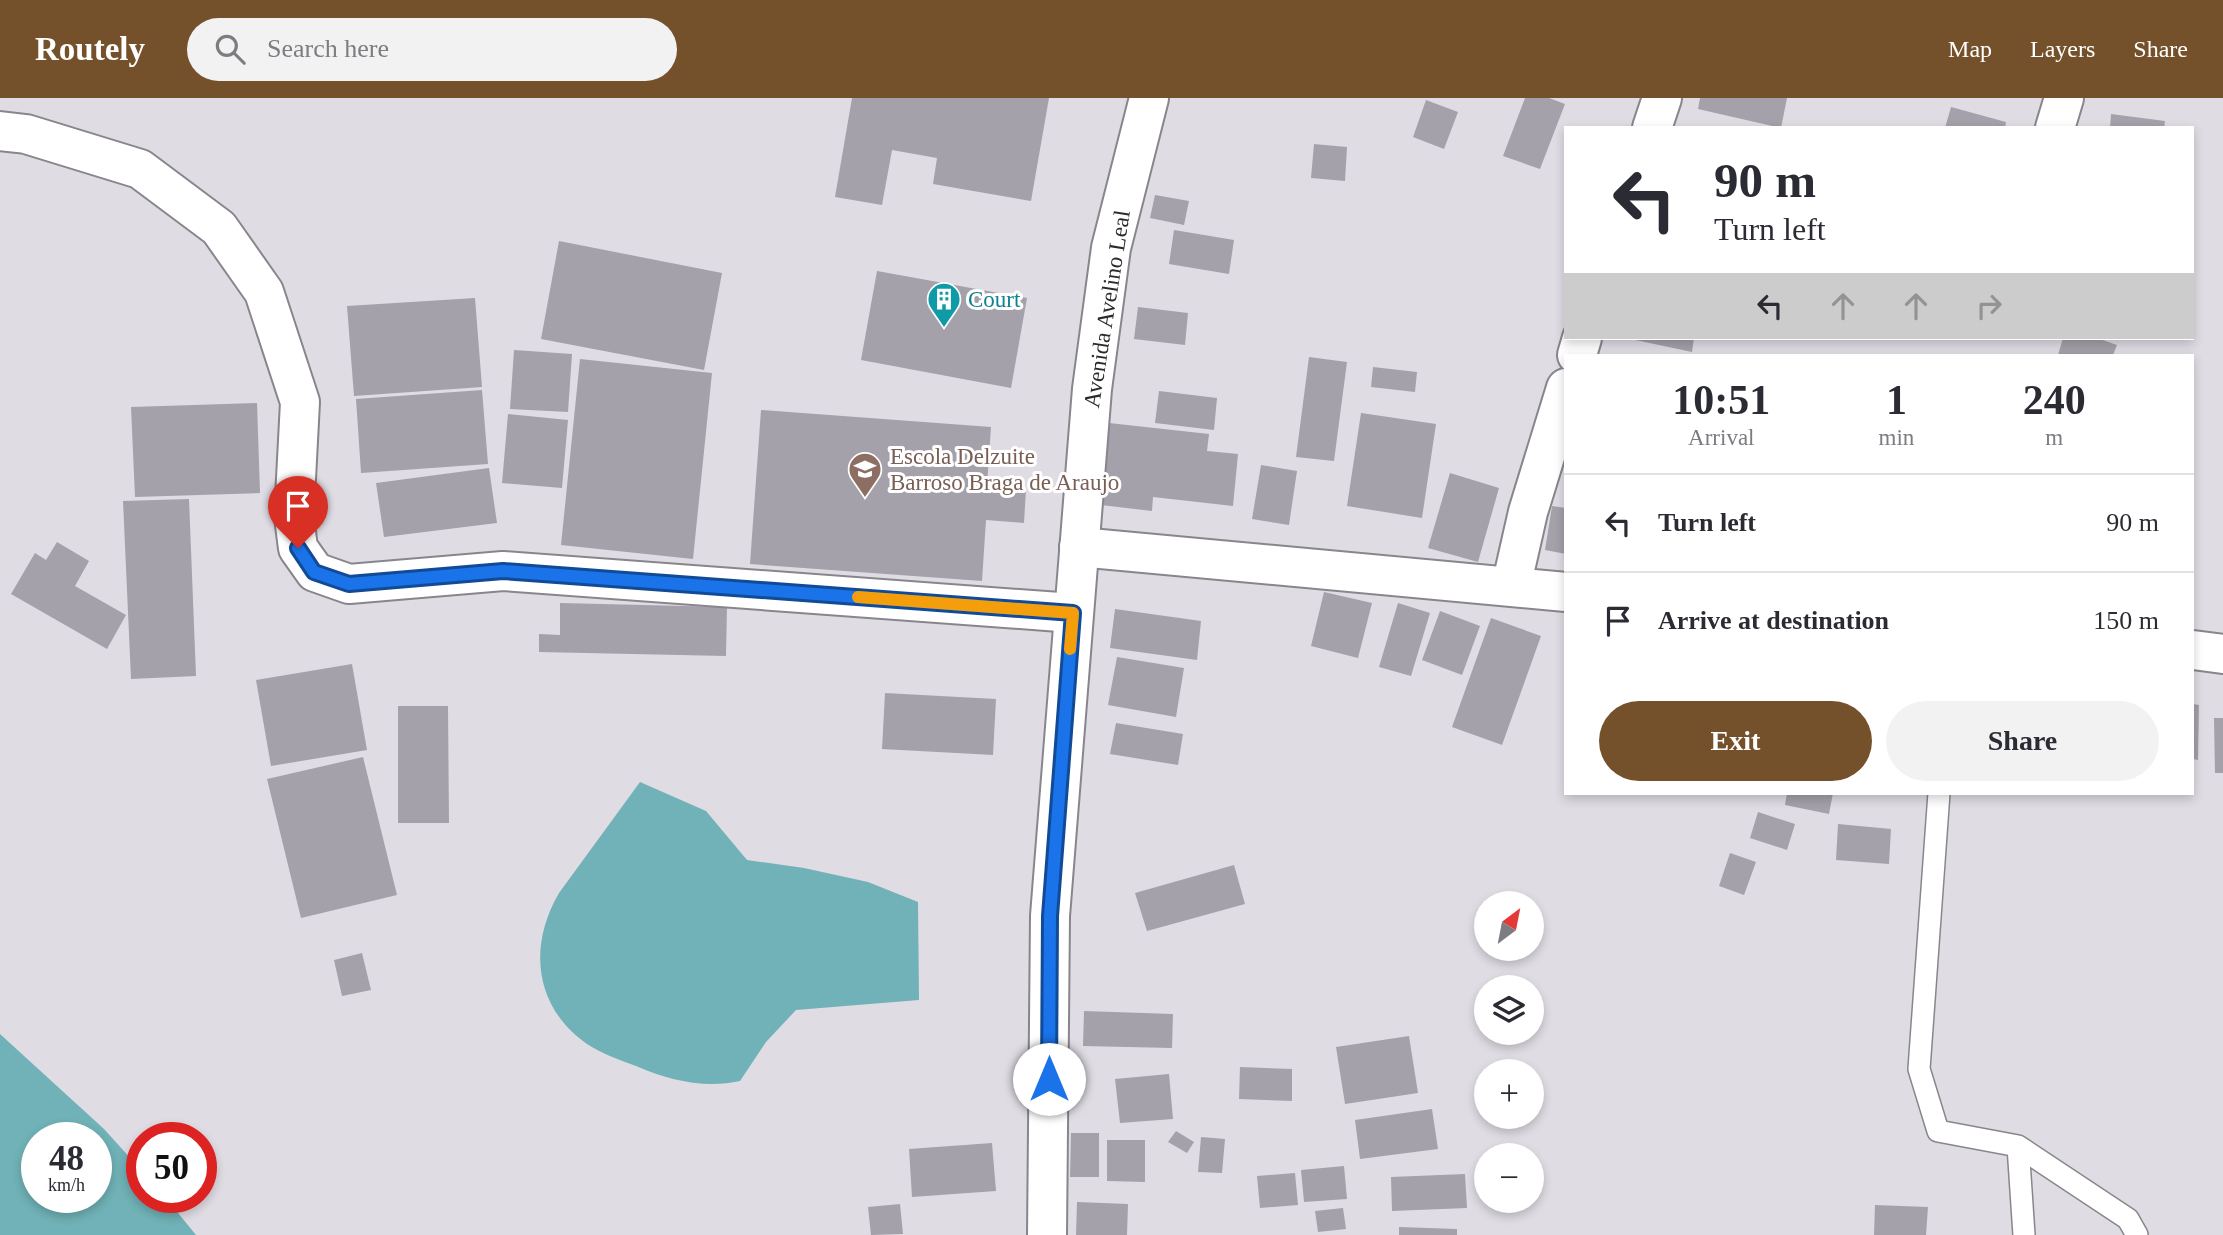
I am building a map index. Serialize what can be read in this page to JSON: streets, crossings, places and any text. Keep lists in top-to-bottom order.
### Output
{
  "streets": {
    "street": ["Avenida Avelino Leal"]
  },
  "places": {
    "building": ["Court"],
    "school or university": ["Escola Delzuite Barroso Braga de Araujo"]
  },
  "north": "top right",
  "page": {
    "header": "Routely",
    "search": "Search here",
    "nav": ["Map", "Layers", "Share"],
    "turn": ["90 m", "Turn left"],
    "eta": [
      "10:51",
      "Arrival",
      "1",
      "min",
      "240",
      "m"
    ],
    "list": [
      {
        "name": "Turn left",
        "value": "90 m"
      },
      {
        "name": "Arrive at destination",
        "value": "150 m"
      }
    ],
    "buttons": ["Exit", "Share"],
    "map_buttons": ["+", "−"],
    "speed": "48 km/h",
    "limit": "50"
  }
}
